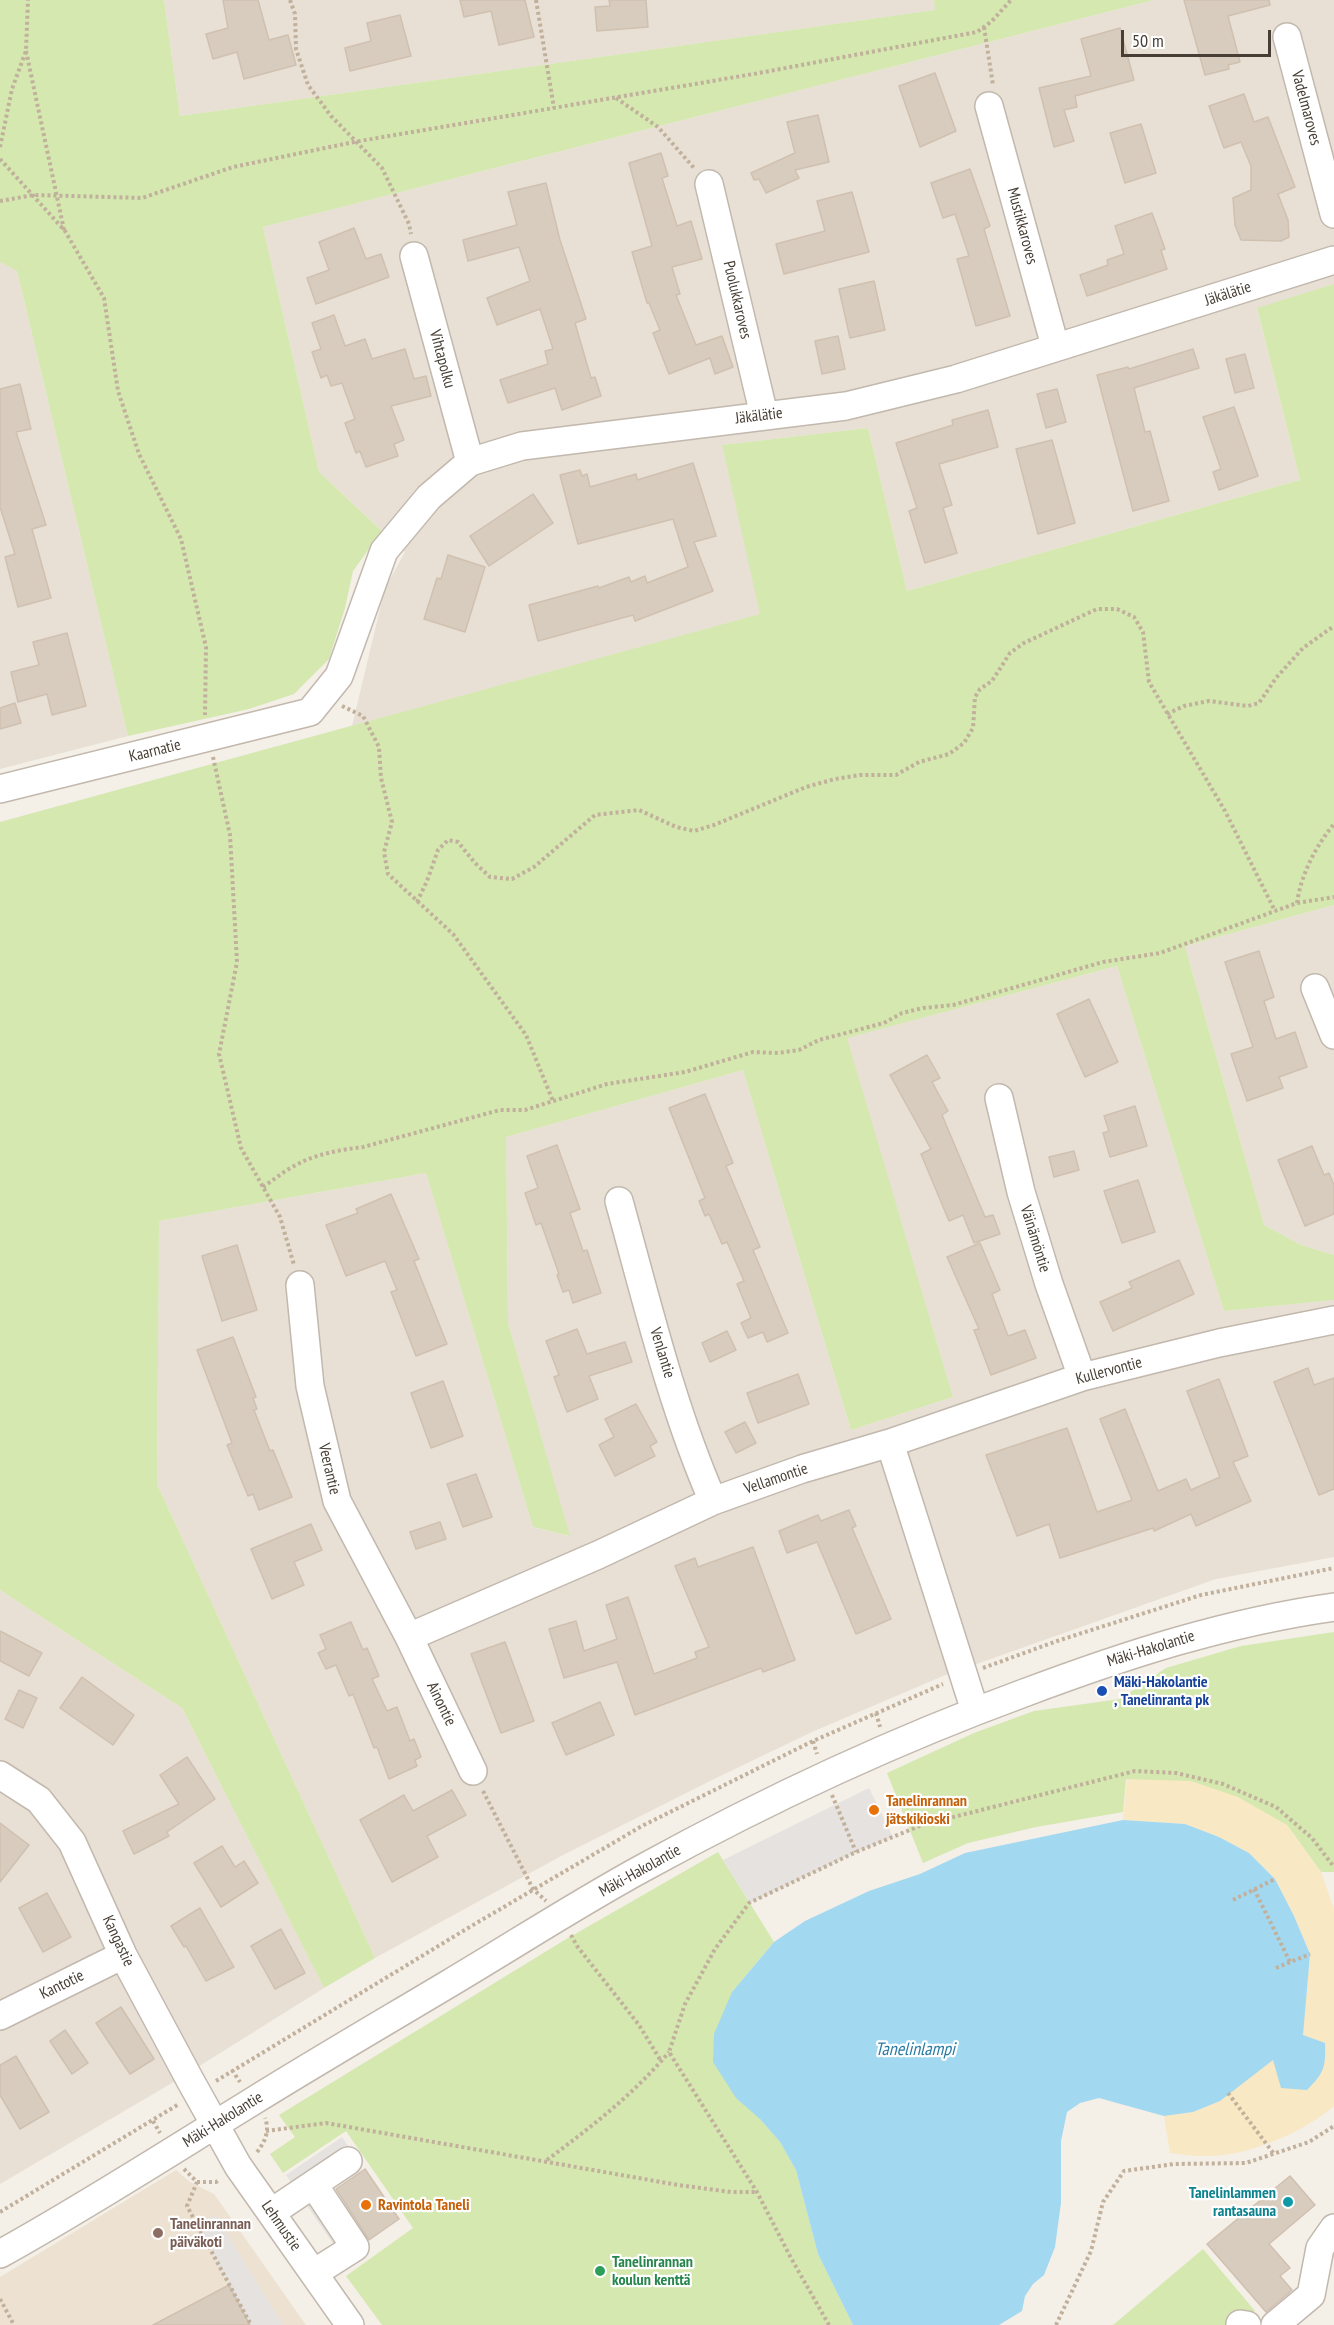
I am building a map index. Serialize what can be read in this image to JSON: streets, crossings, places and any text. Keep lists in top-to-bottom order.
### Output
{
  "streets": {
    "street": [
      "Vadelmaroves",
      "Mustikkaroves",
      "Jäkälätie",
      "Puolukkaroves",
      "Vihtapolku",
      "Kaarnatie",
      "Väinämöntie",
      "Venlantie",
      "Kullervontie",
      "Veerantie",
      "Vellamontie",
      "Mäki-Hakolantie",
      "Ainontie",
      "Kangastie",
      "Kantotie",
      "Lehmustie"
    ]
  },
  "crossings": [
    ["Mustikkaroves", "Jäkälätie"],
    ["Jäkälätie", "Puolukkaroves"],
    ["Jäkälätie", "Vihtapolku"],
    ["Jäkälätie", "Kaarnatie"],
    ["Väinämöntie", "Kullervontie"],
    ["Venlantie", "Vellamontie"],
    ["Kullervontie", "Vellamontie"],
    ["Veerantie", "Vellamontie"],
    ["Veerantie", "Ainontie"],
    ["Vellamontie", "Ainontie"],
    ["Mäki-Hakolantie", "Kangastie"],
    ["Mäki-Hakolantie", "Lehmustie"],
    ["Kangastie", "Kantotie"],
    ["Kangastie", "Lehmustie"]
  ],
  "water": ["Tanelinlampi"],
  "places": [
    "Mäki-Hakolantie , Tanelinranta pk",
    "Tanelinrannan jätskikioski",
    "Tanelinlammen rantasauna",
    "Ravintola Taneli",
    "Tanelinrannan päiväkoti",
    "Tanelinrannan koulun kenttä"
  ],
  "scale_bar": "50 m"
}
